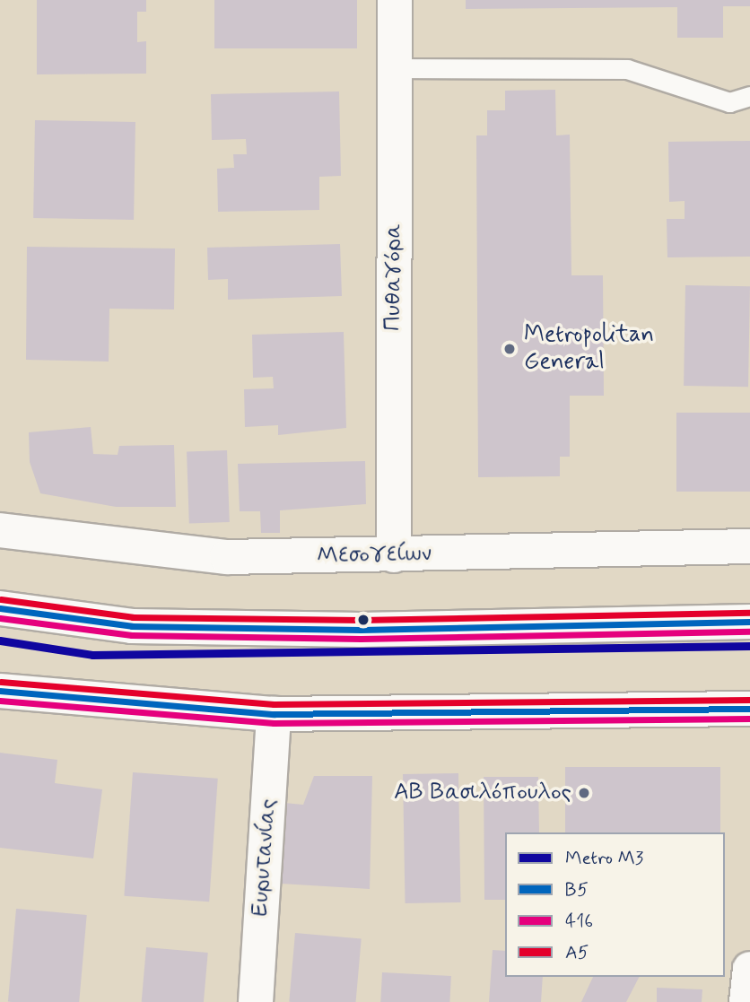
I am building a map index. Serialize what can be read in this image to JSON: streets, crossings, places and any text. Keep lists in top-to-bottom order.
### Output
{
  "streets": {
    "street": ["Πυθαγόρα", "Μεσογείων", "Ευρυτανίας"]
  },
  "crossings": [
    ["Πυθαγόρα", "Μεσογείων"]
  ],
  "places": ["Metropolitan General", "ΑΒ Βασιλόπουλος"],
  "lines": [
    "transit line A5",
    "transit line Β5",
    "transit line 416",
    "metro line Μ3"
  ],
  "legend": [
    "Metro Μ3",
    "Β5",
    "416",
    "A5"
  ]
}
